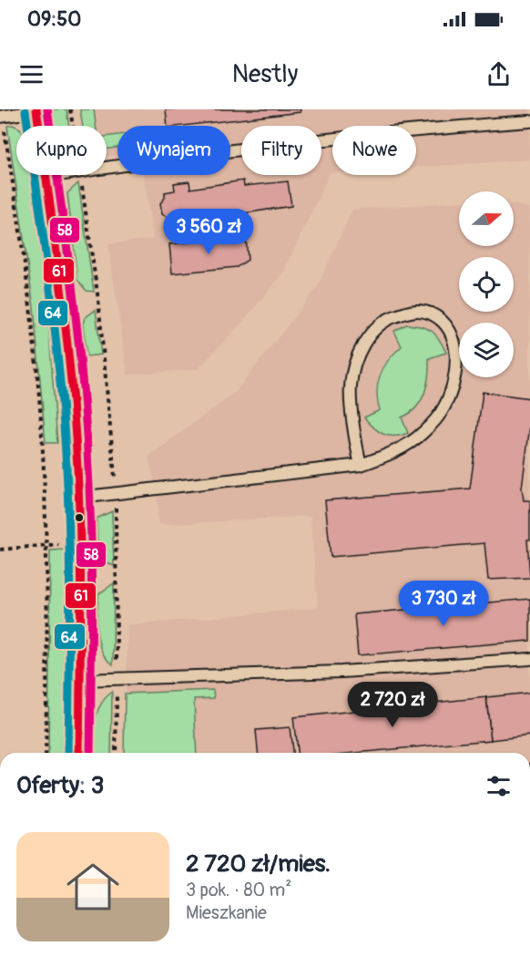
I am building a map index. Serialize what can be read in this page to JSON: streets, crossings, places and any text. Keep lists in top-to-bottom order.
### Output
{
  "lines": ["transit line 61", "transit line 58", "transit line 64"],
  "north": "right",
  "page": {
    "status": "09:50",
    "header": "Nestly",
    "chip": [
      "Kupno",
      "Wynajem",
      "Filtry",
      "Nowe"
    ],
    "price": ["3 560 zł", "3 730 zł", "2 720 zł"],
    "heading": "Oferty: 3",
    "list": [
      {
        "name": "2 720 zł/mies.",
        "note": "3 pok. · 80 m² · Mieszkanie"
      }
    ]
  }
}
